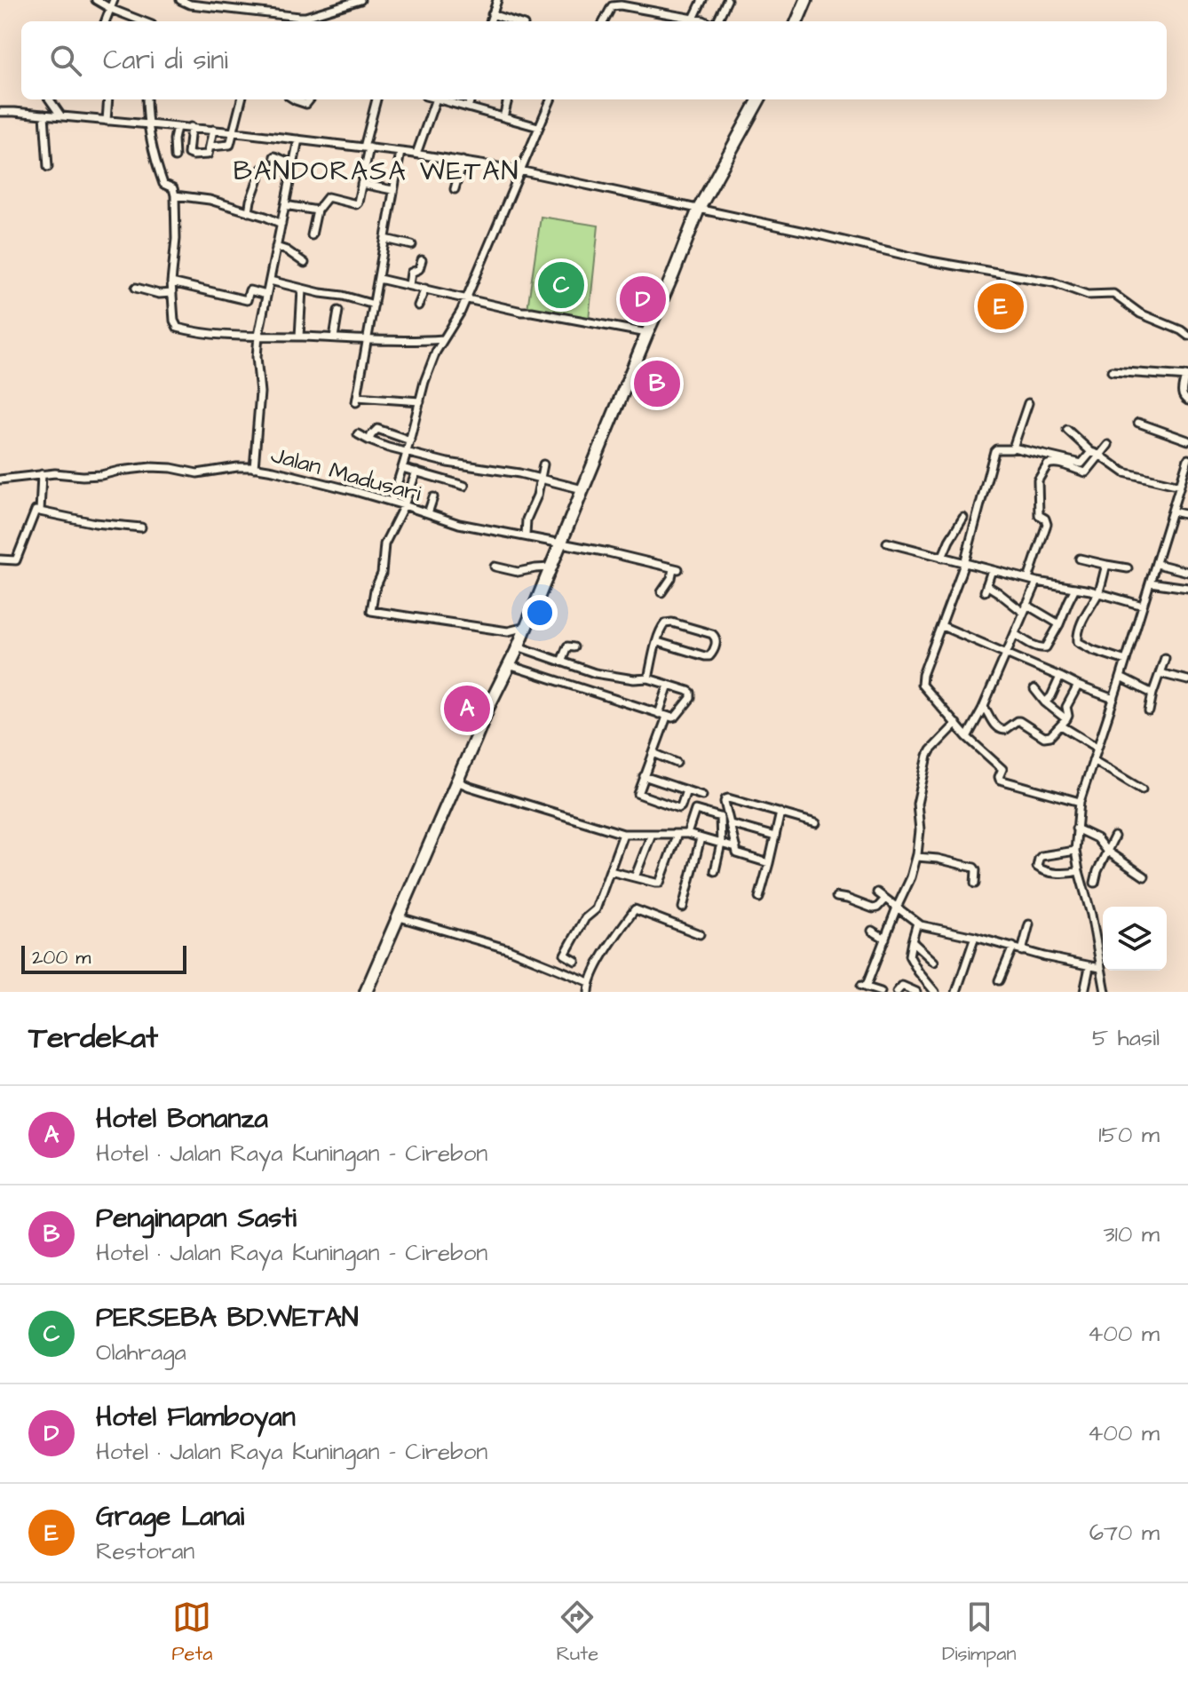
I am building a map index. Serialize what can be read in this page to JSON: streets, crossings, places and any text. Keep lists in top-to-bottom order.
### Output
{
  "streets": {
    "street": ["Jalan Madusari"]
  },
  "districts": ["BANDORASA WETAN"],
  "scale_bar": "200 m",
  "page": {
    "search": "Cari di sini",
    "pins": [
      "C",
      "D",
      "E",
      "B",
      "A"
    ],
    "scale": "200 m",
    "heading": ["Terdekat", "5 hasil"],
    "list": [
      {
        "mark": "A",
        "name": "Hotel Bonanza",
        "note": "Hotel · Jalan Raya Kuningan - Cirebon",
        "value": "150 m"
      },
      {
        "mark": "B",
        "name": "Penginapan Sasti",
        "note": "Hotel · Jalan Raya Kuningan - Cirebon",
        "value": "310 m"
      },
      {
        "mark": "C",
        "name": "PERSEBA BD.WETAN",
        "note": "Olahraga",
        "value": "400 m"
      },
      {
        "mark": "D",
        "name": "Hotel Flamboyan",
        "note": "Hotel · Jalan Raya Kuningan - Cirebon",
        "value": "400 m"
      },
      {
        "mark": "E",
        "name": "Grage Lanai",
        "note": "Restoran",
        "value": "670 m"
      }
    ],
    "nav": ["Peta", "Rute", "Disimpan"]
  }
}
